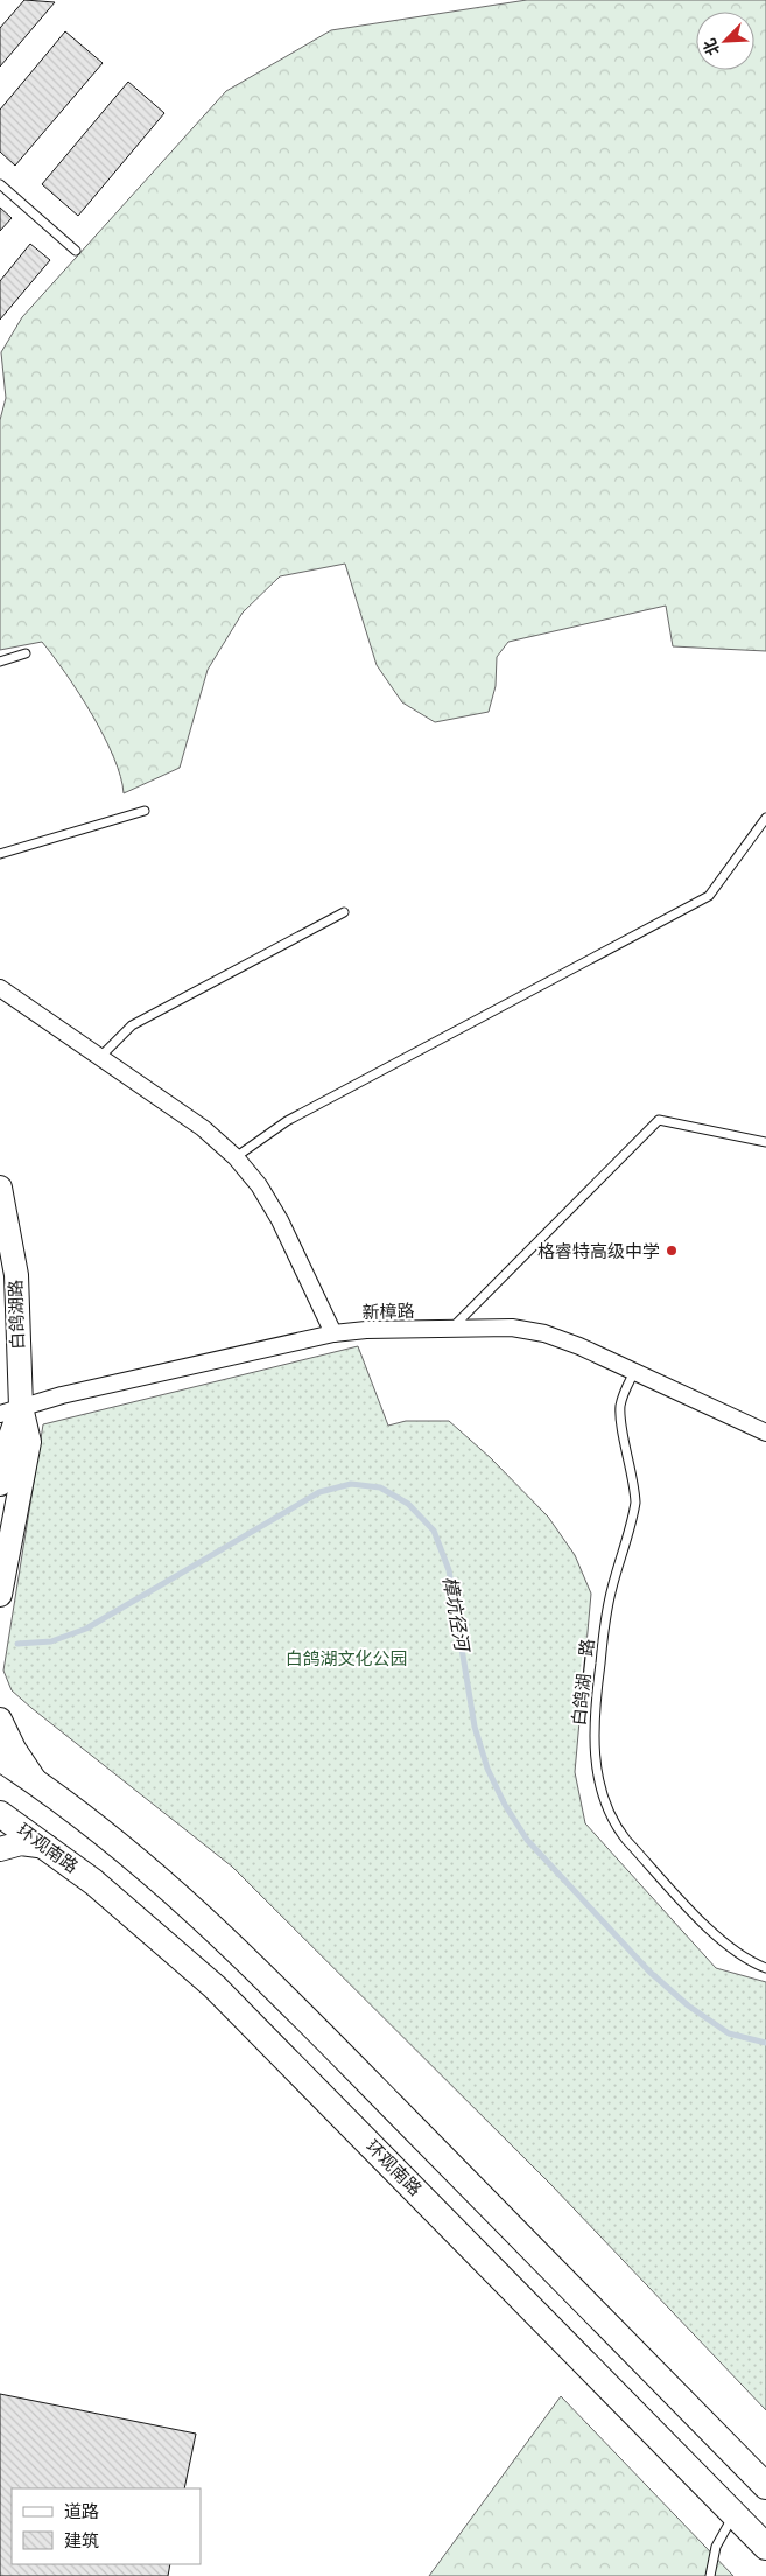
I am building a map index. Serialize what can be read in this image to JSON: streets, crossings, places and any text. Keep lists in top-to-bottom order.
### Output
{
  "streets": {
    "main road": ["环观南路"],
    "street": ["新樟路", "白鸽湖路"],
    "lane": ["白鸽湖一路"]
  },
  "crossings": [
    ["新樟路", "白鸽湖路"],
    ["新樟路", "白鸽湖一路"]
  ],
  "water": ["樟坑径河"],
  "parks": ["白鸽湖文化公园"],
  "places": ["格睿特高级中学"],
  "legend": ["道路", "建筑"],
  "north": "bottom left"
}
